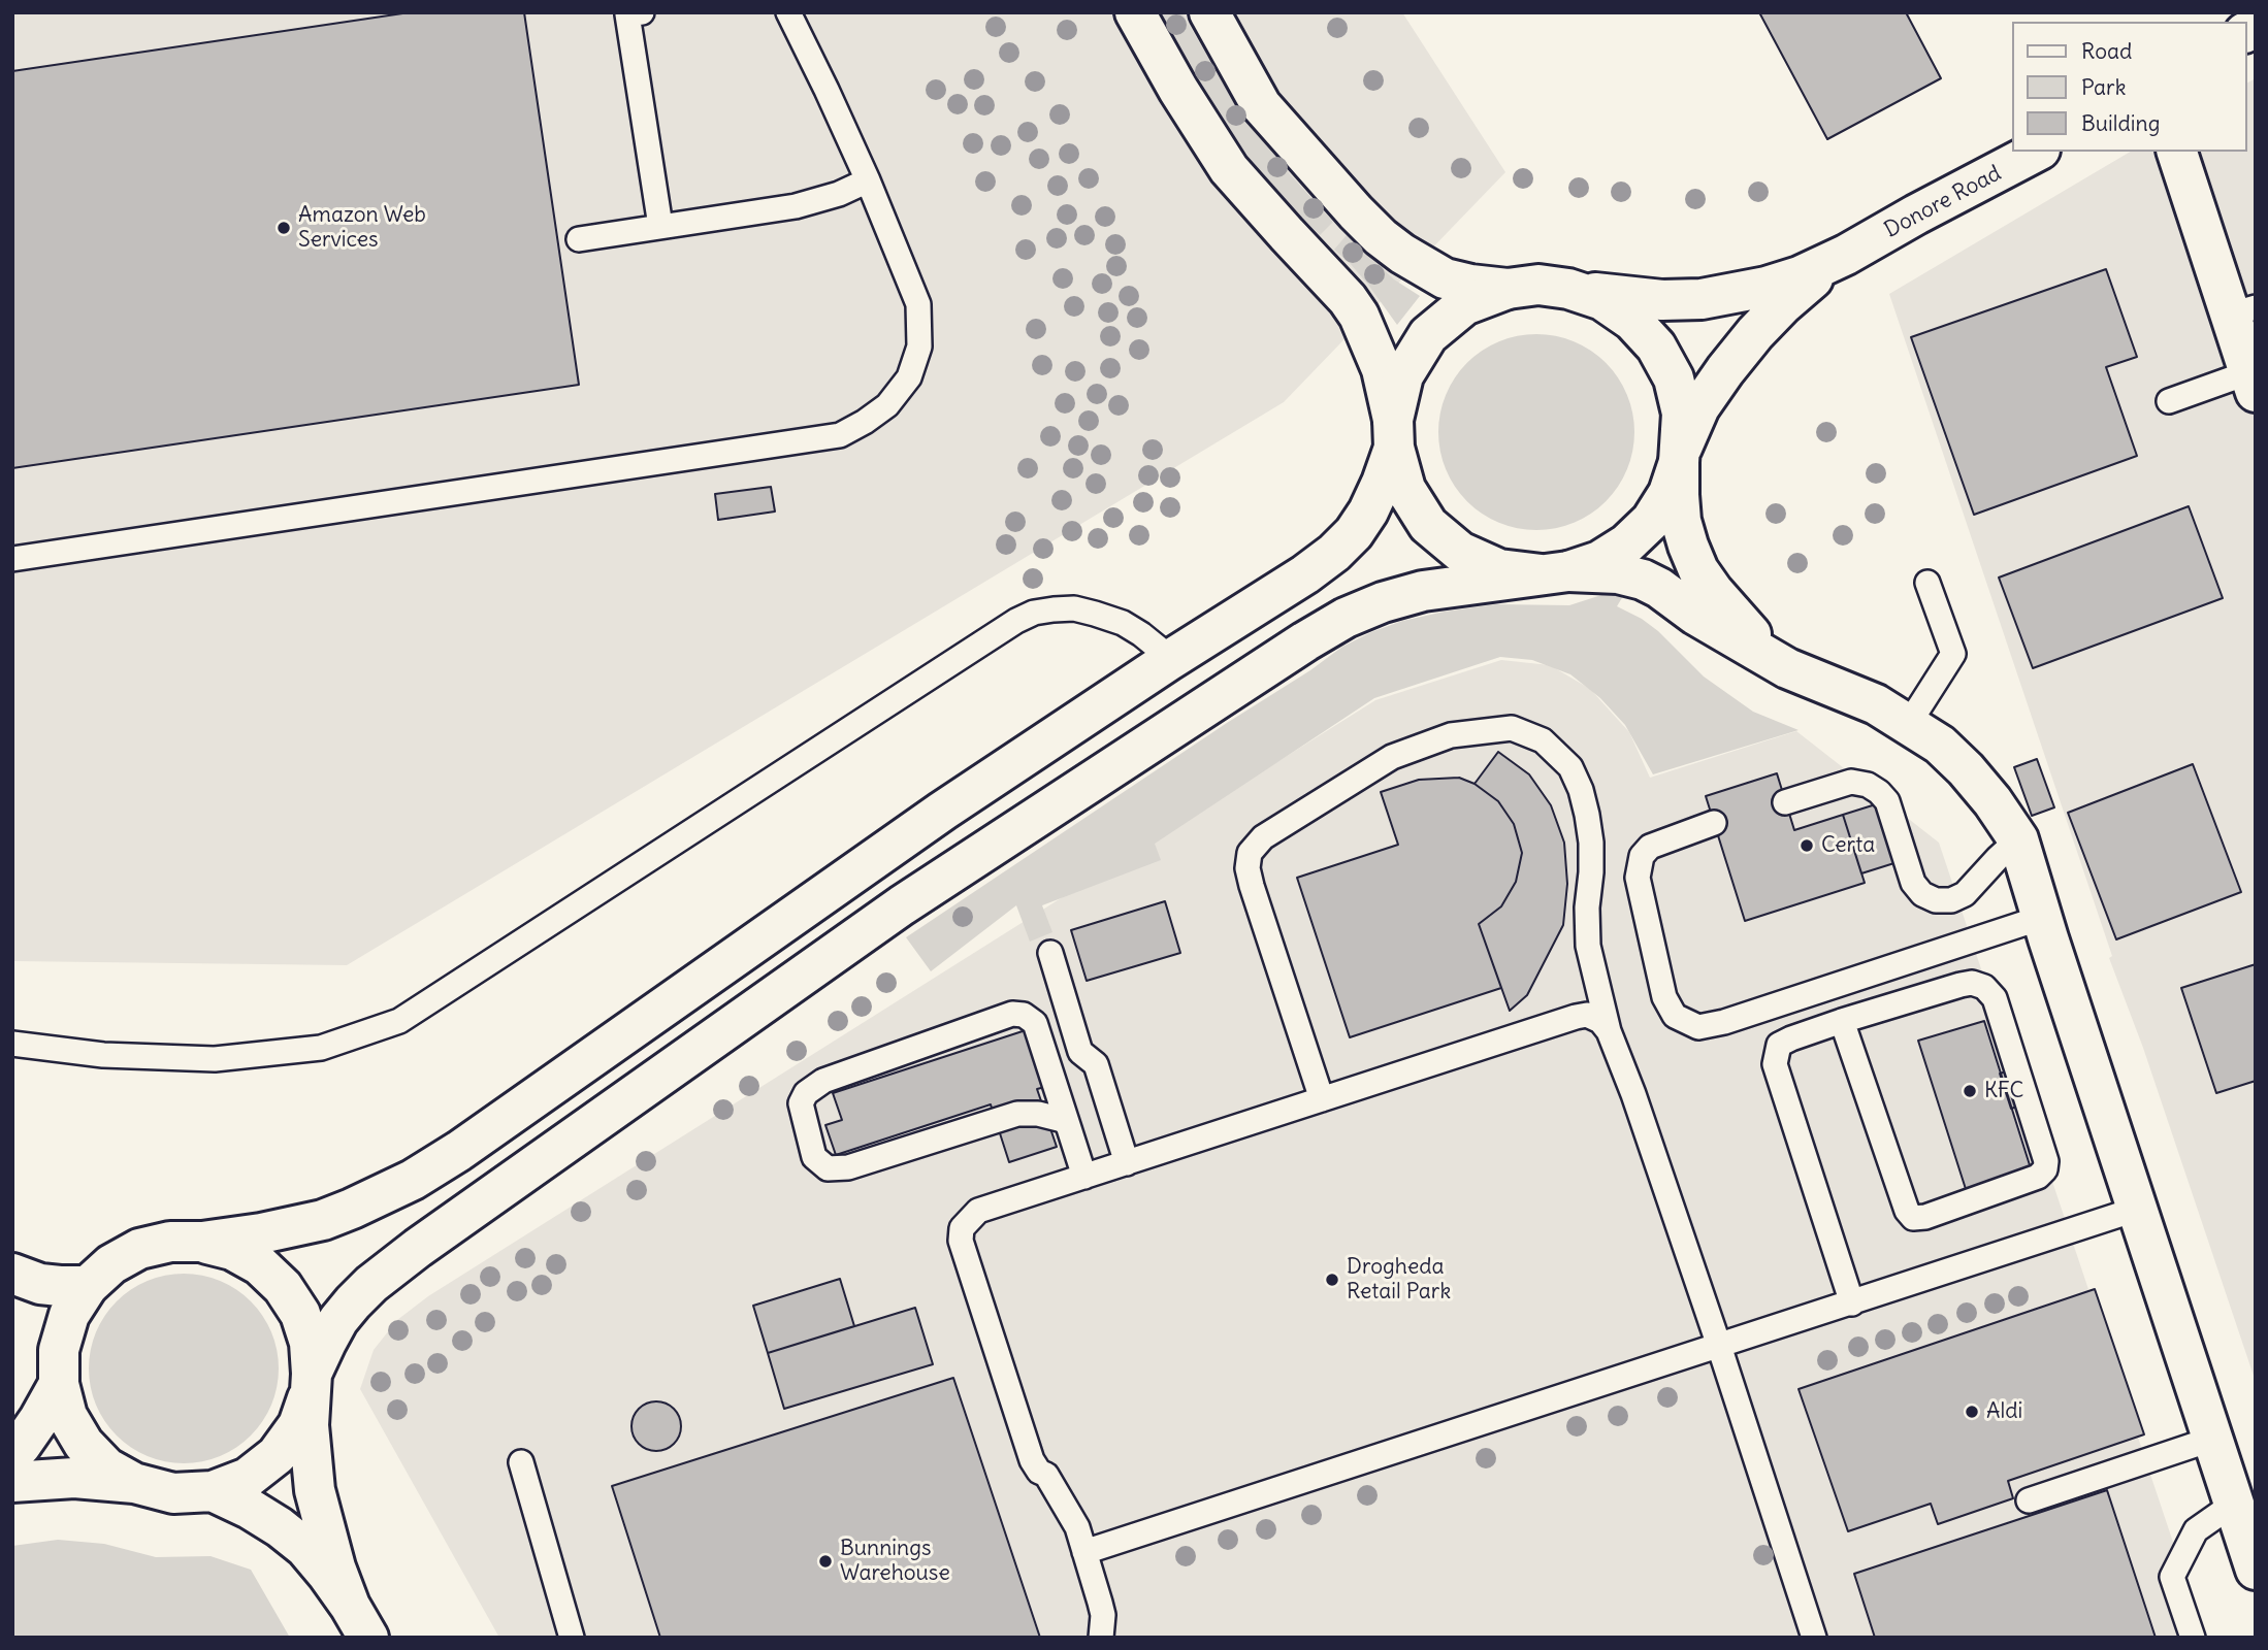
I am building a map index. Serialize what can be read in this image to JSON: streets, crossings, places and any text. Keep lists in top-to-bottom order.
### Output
{
  "streets": {
    "main road": ["Donore Road"]
  },
  "places": [
    "Amazon Web Services",
    "Certa",
    "KFC",
    "Drogheda Retail Park",
    "Aldi",
    "Bunnings Warehouse"
  ],
  "legend": ["Road", "Park", "Building"]
}
